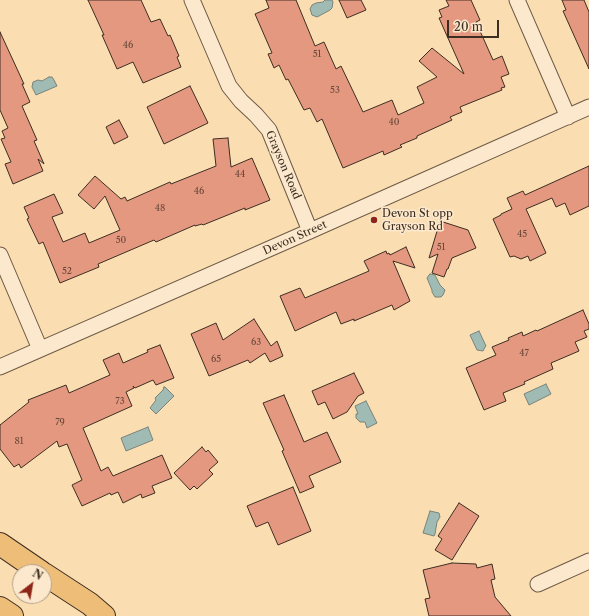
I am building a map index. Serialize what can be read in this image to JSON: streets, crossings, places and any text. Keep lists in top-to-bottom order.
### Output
{
  "streets": {
    "street": ["Grayson Road", "Devon Street"]
  },
  "crossings": [
    ["Grayson Road", "Devon Street"]
  ],
  "places": ["Devon St opp Grayson Rd"],
  "house_numbers": [
    "46",
    "51",
    "53",
    "40",
    "44",
    "46",
    "48",
    "45",
    "50",
    "51",
    "52",
    "63",
    "47",
    "65",
    "73",
    "79",
    "81"
  ],
  "scale_bar": "20 m",
  "north": "top right"
}
